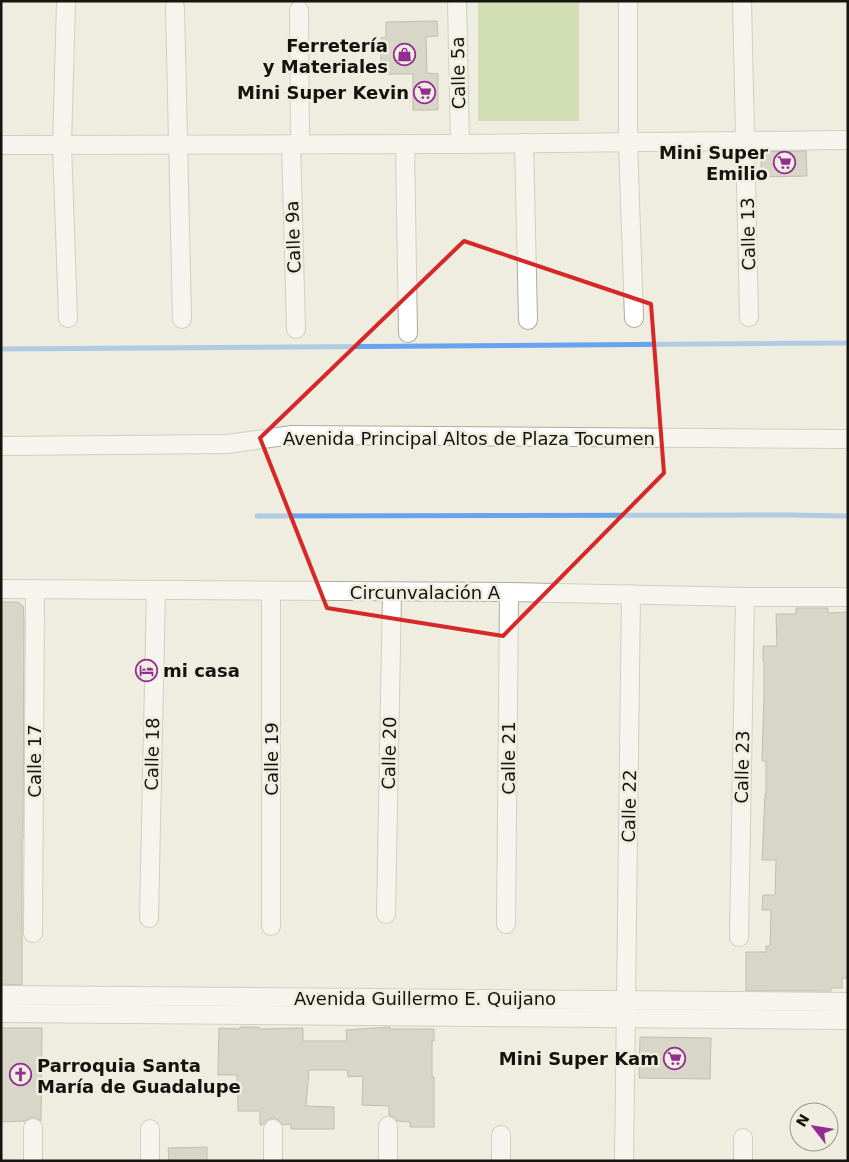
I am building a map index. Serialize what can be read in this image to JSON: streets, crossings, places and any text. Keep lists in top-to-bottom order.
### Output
{
  "streets": {
    "street": [
      "Calle 5a",
      "Calle 13",
      "Calle 9a",
      "Avenida Principal Altos de Plaza Tocumen",
      "Circunvalación A",
      "Calle 20",
      "Calle 18",
      "Calle 21",
      "Calle 19",
      "Calle 17",
      "Calle 23",
      "Calle 22",
      "Avenida Guillermo E. Quijano"
    ]
  },
  "crossings": [
    ["Circunvalación A", "Calle 20"],
    ["Circunvalación A", "Calle 18"],
    ["Circunvalación A", "Calle 21"],
    ["Circunvalación A", "Calle 19"],
    ["Circunvalación A", "Calle 17"],
    ["Circunvalación A", "Calle 23"],
    ["Circunvalación A", "Calle 22"],
    ["Calle 22", "Avenida Guillermo E. Quijano"]
  ],
  "places": {
    "shop": ["Ferretería y Materiales"],
    "supermarket": ["Mini Super Kevin", "Mini Super Emilio", "Mini Super Kam"],
    "hotel": ["mi casa"],
    "church": ["Parroquia Santa María de Guadalupe"]
  },
  "north": "top left"
}
